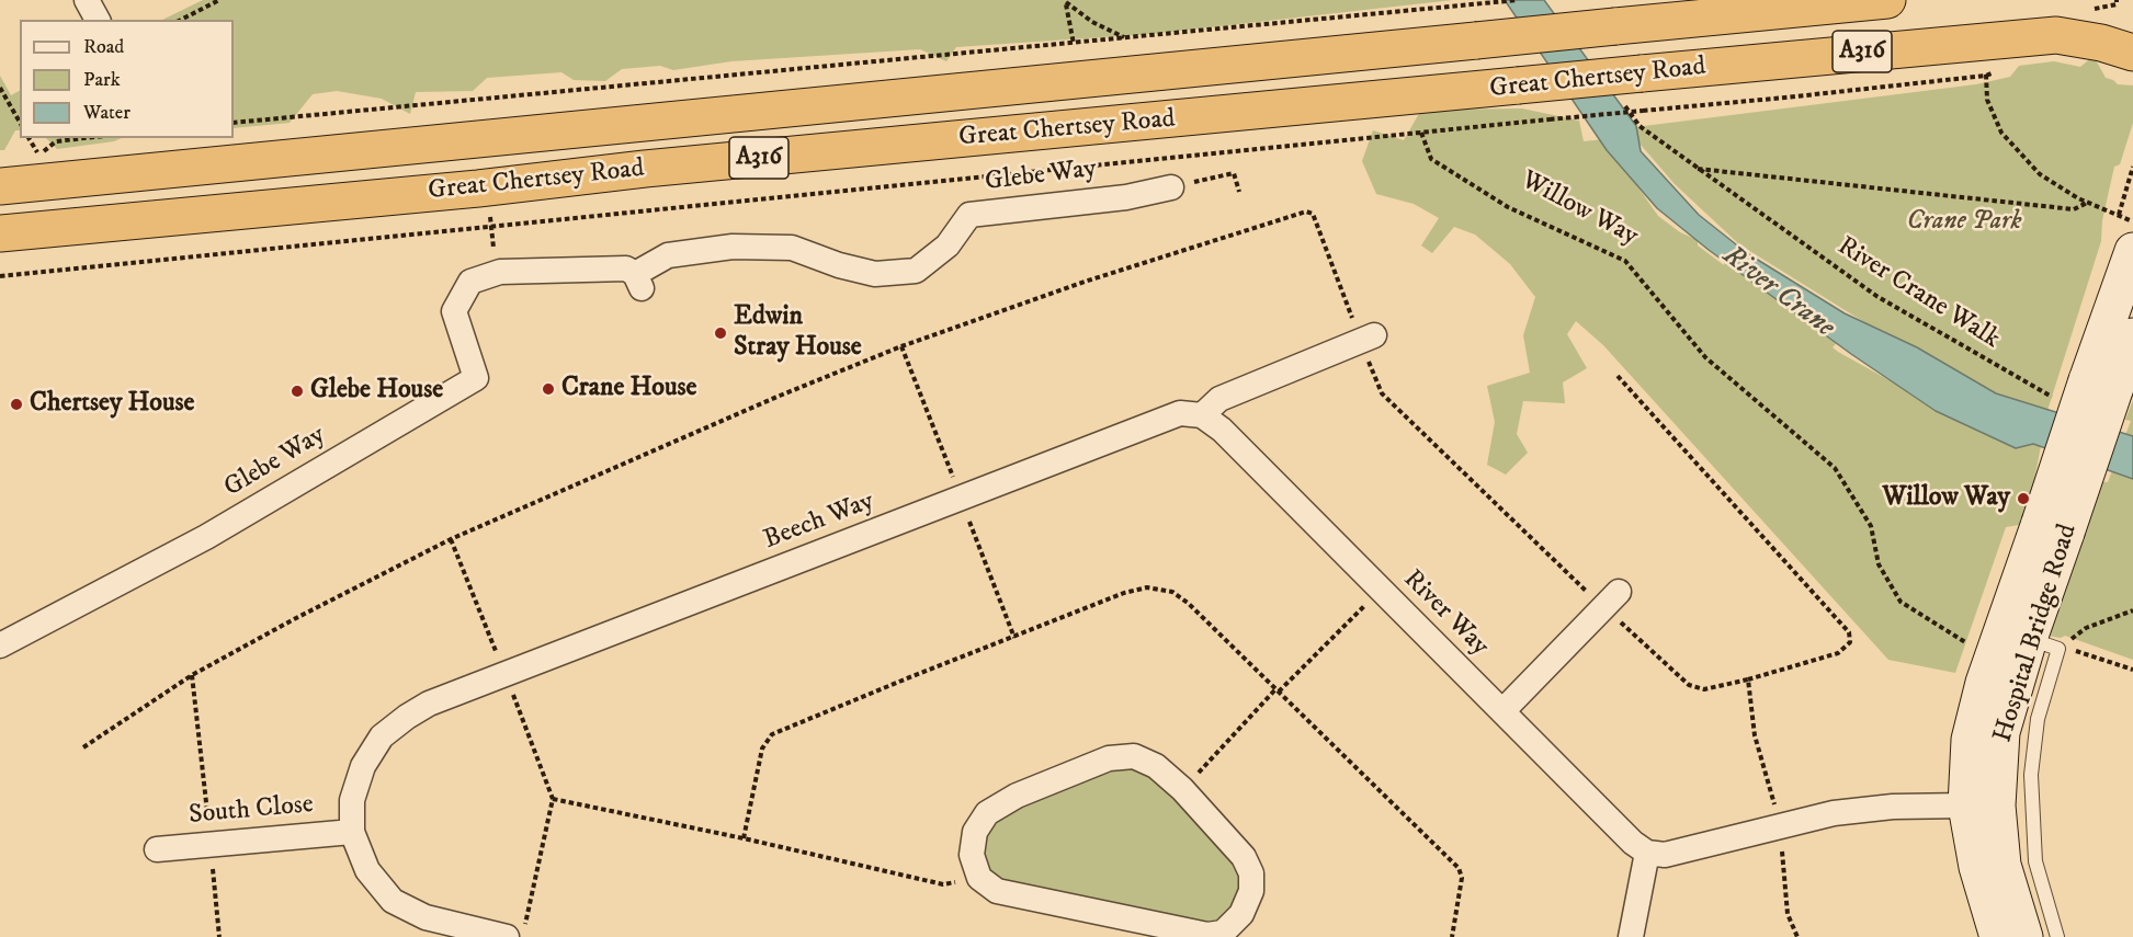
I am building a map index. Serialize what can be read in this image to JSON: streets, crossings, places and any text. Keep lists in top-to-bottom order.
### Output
{
  "streets": {
    "highway": ["A316", "Great Chertsey Road"],
    "main road": ["Hospital Bridge Road"],
    "street": [
      "Glebe Way",
      "Beech Way",
      "River Way",
      "South Close"
    ],
    "path": ["Willow Way", "River Crane Walk"]
  },
  "crossings": [
    ["Willow Way", "Hospital Bridge Road"],
    ["River Crane Walk", "Hospital Bridge Road"],
    ["Beech Way", "River Way"],
    ["Beech Way", "South Close"]
  ],
  "water": ["River Crane"],
  "parks": ["Crane Park"],
  "places": [
    "Edwin Stray House",
    "Crane House",
    "Glebe House",
    "Chertsey House",
    "Willow Way"
  ],
  "legend": ["Road", "Park", "Water"]
}
